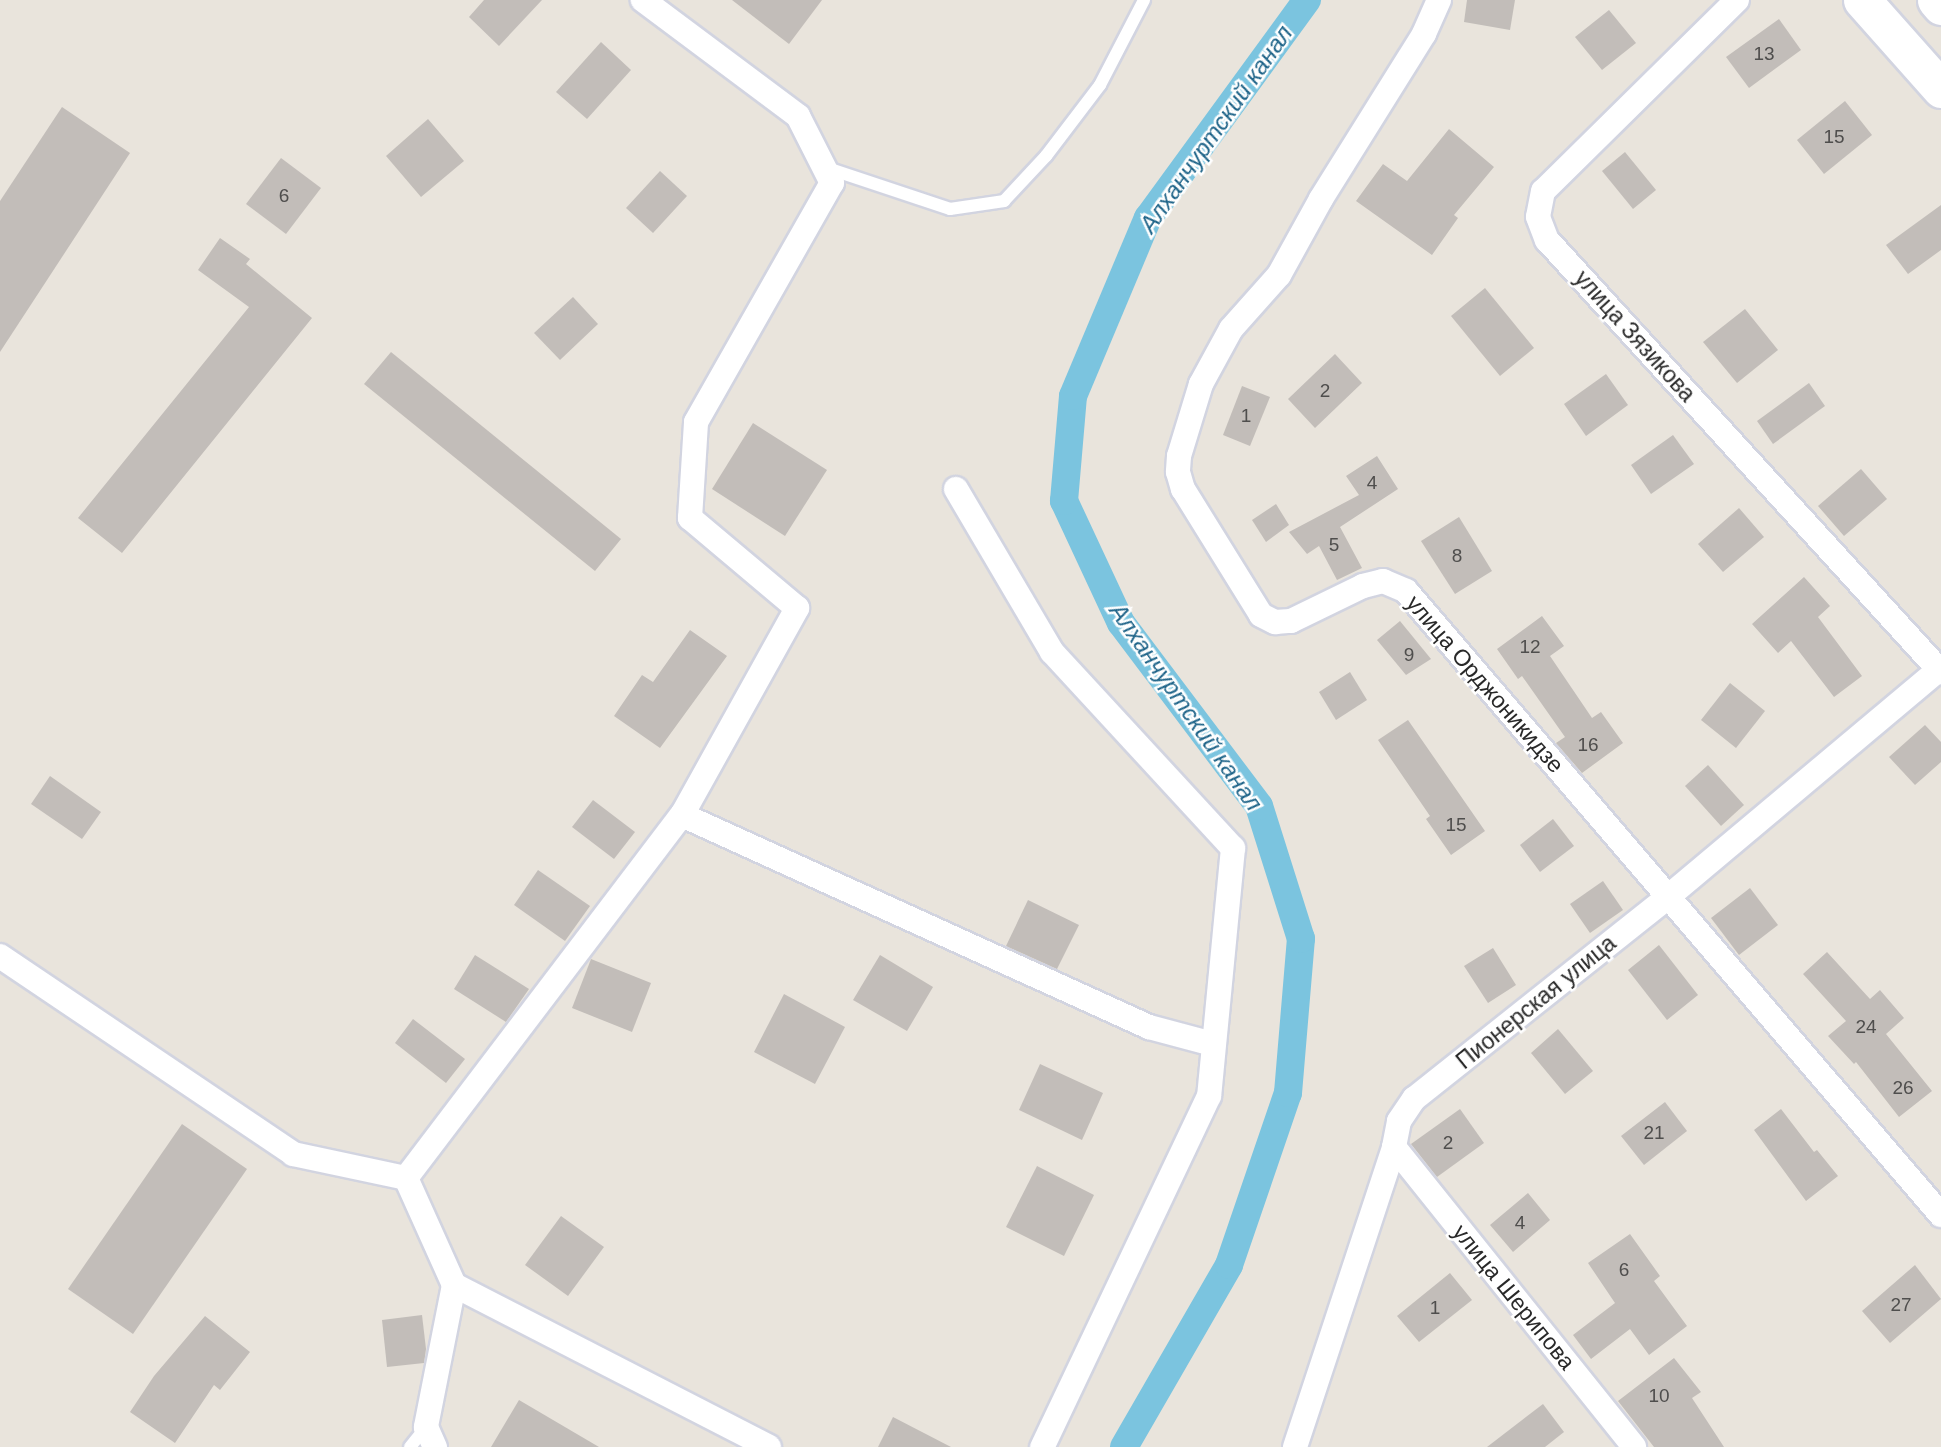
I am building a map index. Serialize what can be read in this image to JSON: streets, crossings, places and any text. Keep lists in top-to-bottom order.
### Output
{
  "streets": {
    "street": [
      "улица Зязикова",
      "улица Орджоникидзе",
      "Пионерская улица",
      "улица Шерипова"
    ]
  },
  "crossings": [
    ["улица Зязикова", "Пионерская улица"],
    ["улица Орджоникидзе", "Пионерская улица"],
    ["Пионерская улица", "улица Шерипова"]
  ],
  "water": ["Алханчуртский канал"],
  "house_numbers": [
    "13",
    "15",
    "6",
    "2",
    "1",
    "4",
    "5",
    "8",
    "12",
    "9",
    "16",
    "15",
    "24",
    "26",
    "21",
    "2",
    "4",
    "6",
    "27",
    "1",
    "10"
  ]
}
